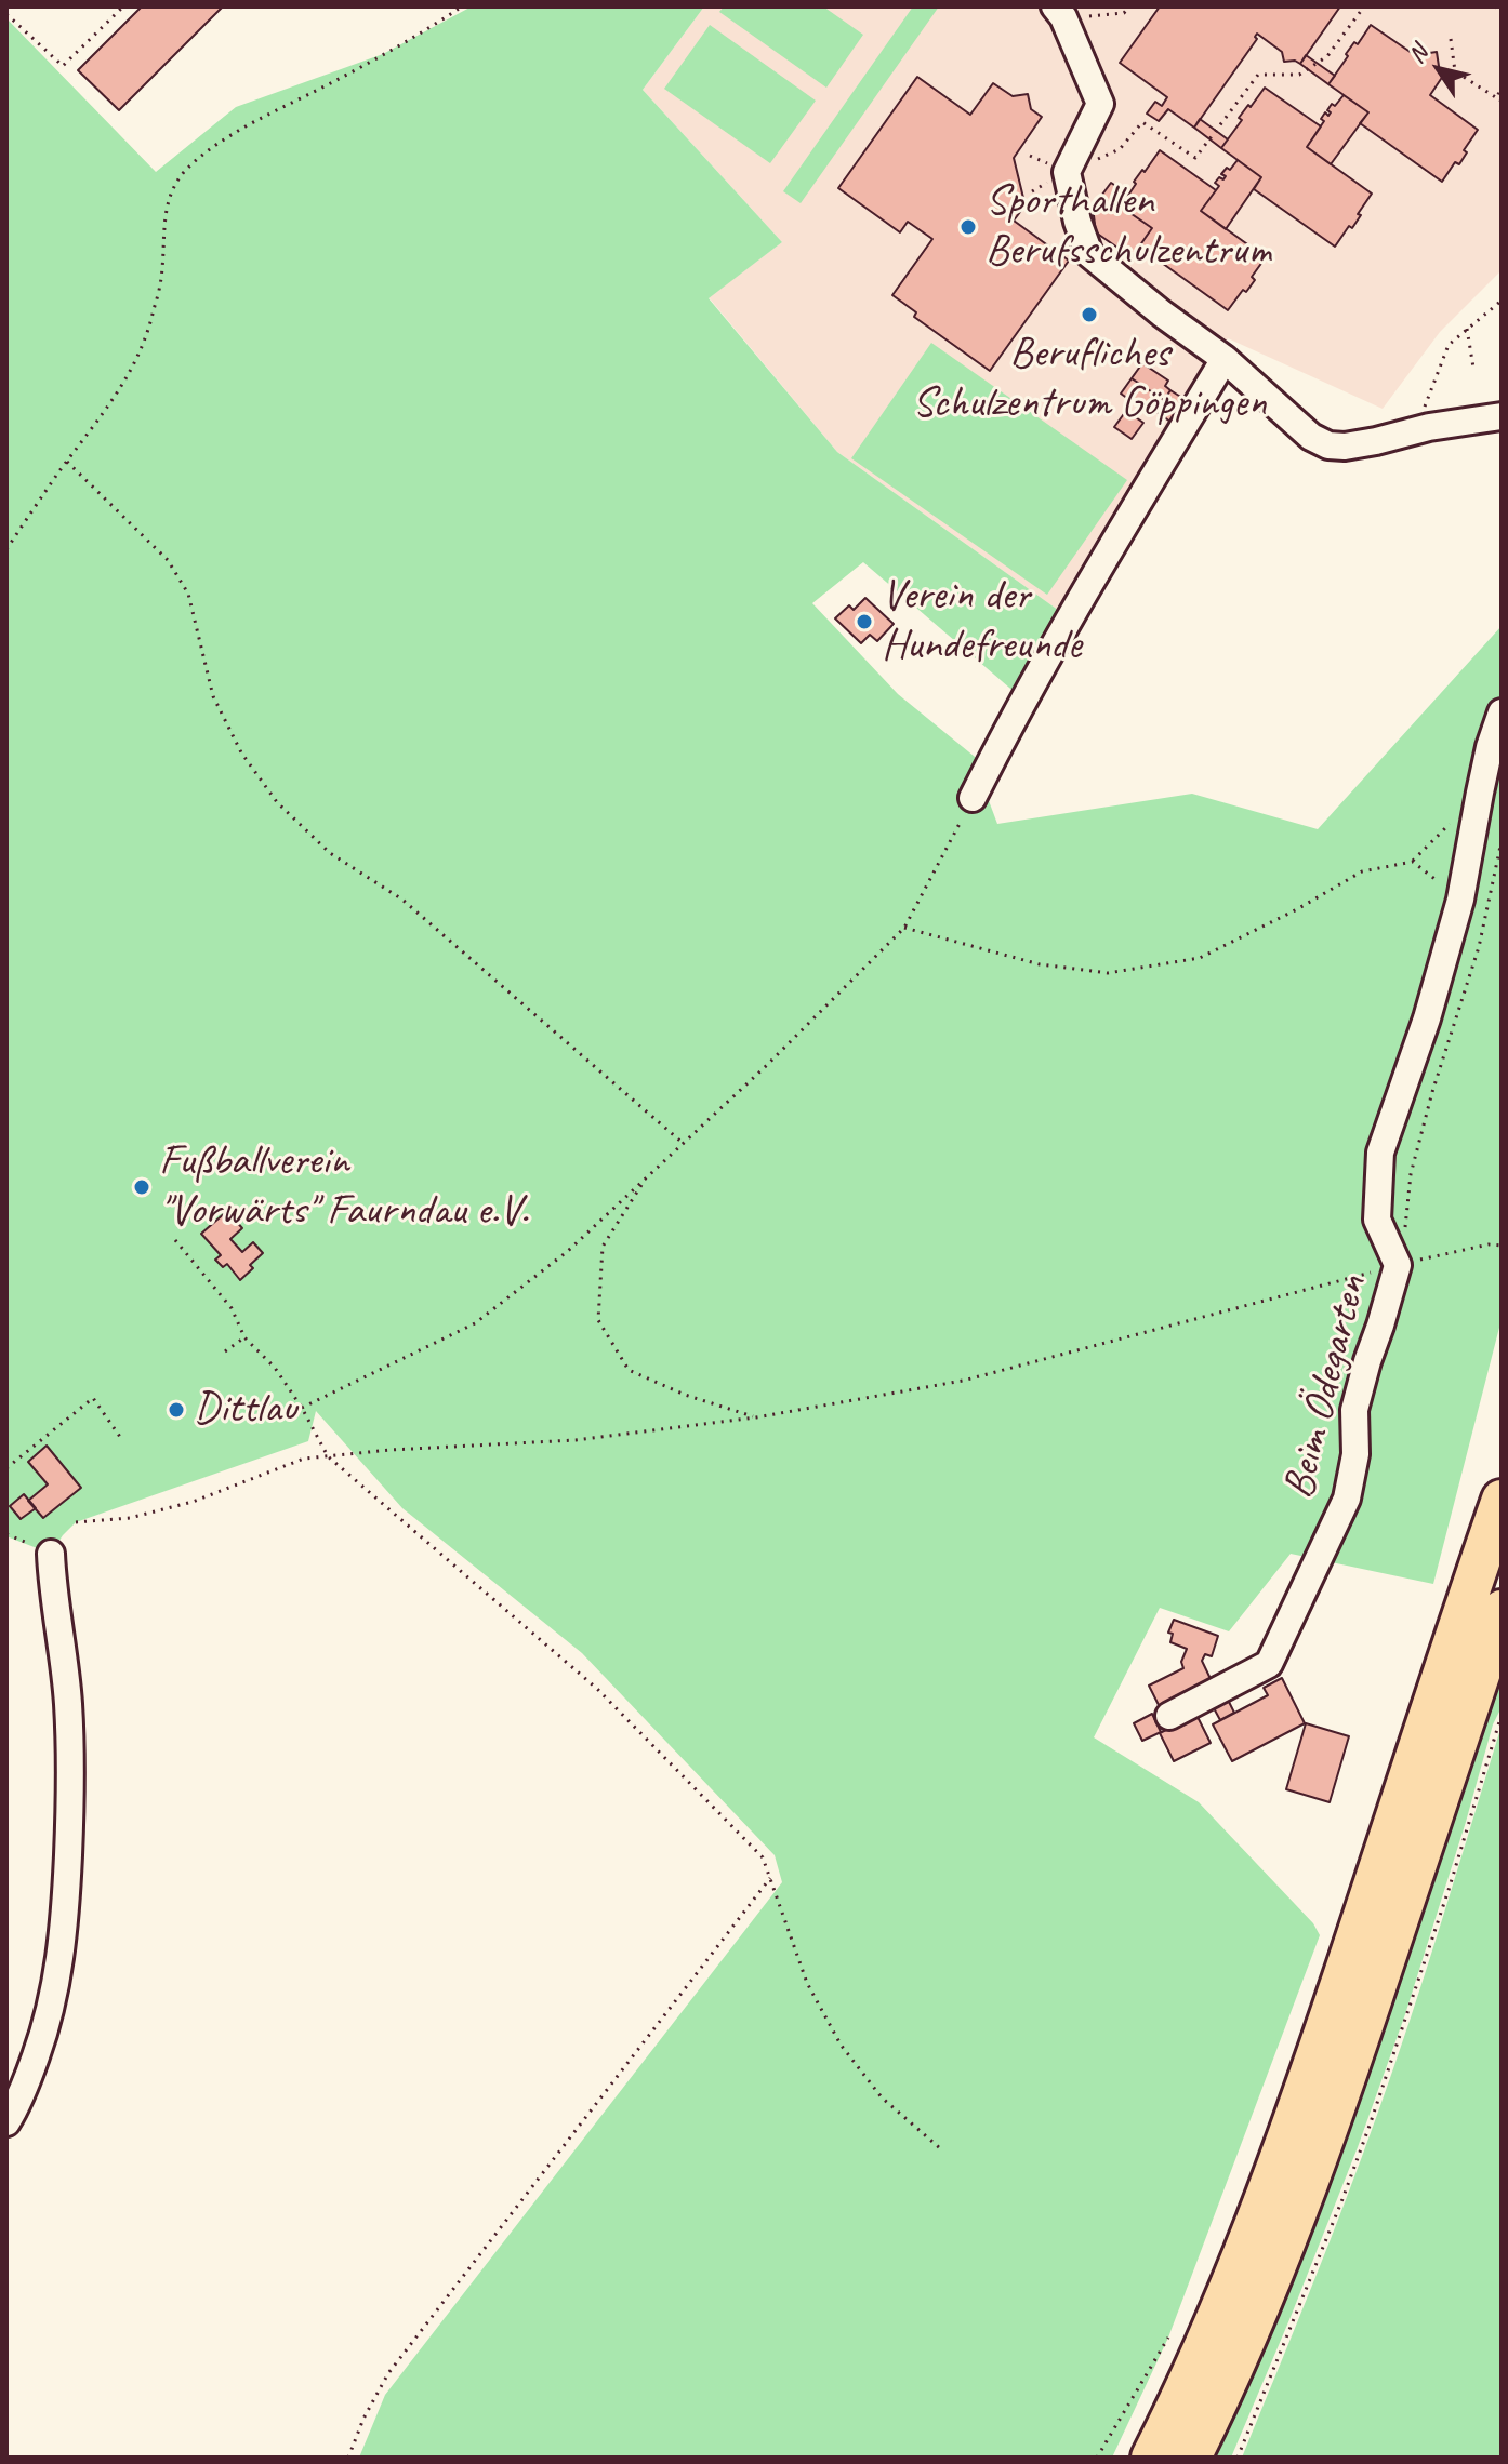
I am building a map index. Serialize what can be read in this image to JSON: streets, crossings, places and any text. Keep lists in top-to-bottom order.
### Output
{
  "streets": {
    "lane": ["Beim Ödegarten"]
  },
  "places": [
    "Sporthallen Berufsschulzentrum",
    "Berufliches Schulzentrum Göppingen",
    "Verein der Hundefreunde",
    "Fußballverein \"Vorwärts\" Faurndau e.V.",
    "Dittlau"
  ],
  "north": "top left"
}
